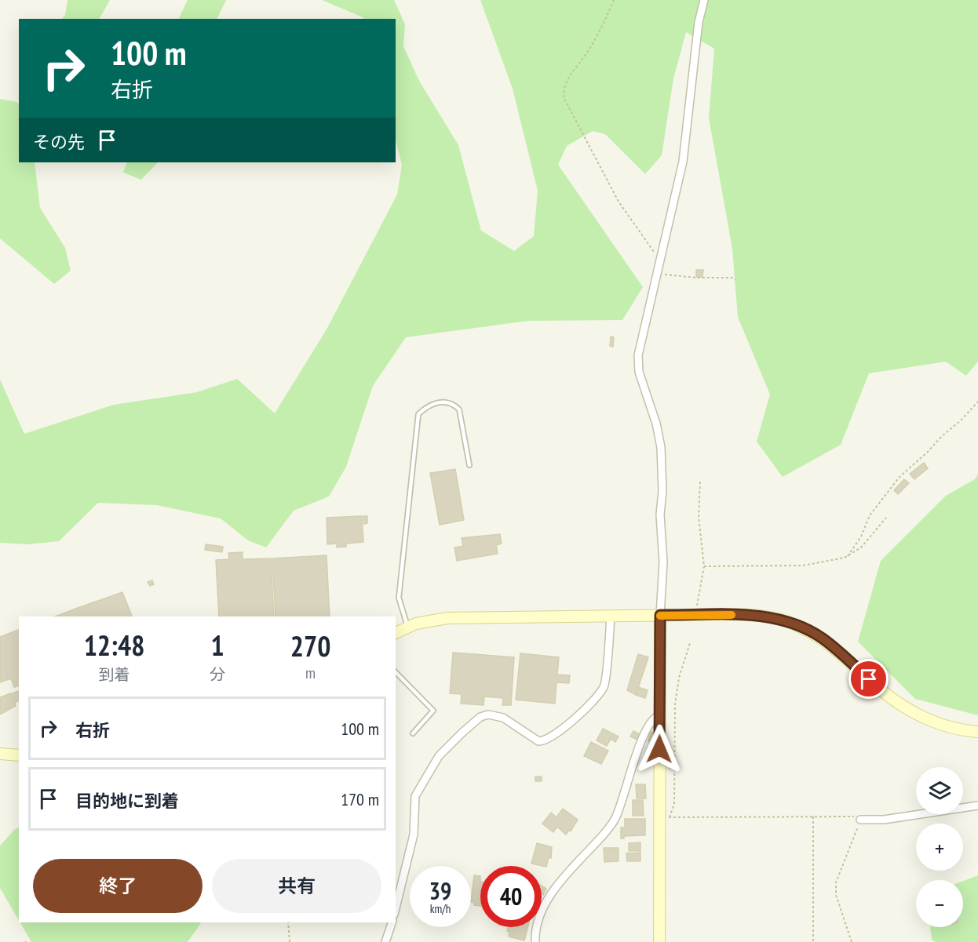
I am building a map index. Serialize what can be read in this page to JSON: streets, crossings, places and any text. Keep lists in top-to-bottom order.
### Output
{
  "page": {
    "turn": ["100 m", "右折"],
    "then": "その先",
    "eta": [
      "12:48",
      "到着",
      "1",
      "分",
      "270",
      "m"
    ],
    "list": [
      {
        "name": "右折",
        "value": "100 m"
      },
      {
        "name": "目的地に到着",
        "value": "170 m"
      }
    ],
    "map_buttons": ["+", "−"],
    "buttons": ["終了", "共有"],
    "speed": "39 km/h",
    "limit": "40"
  }
}
